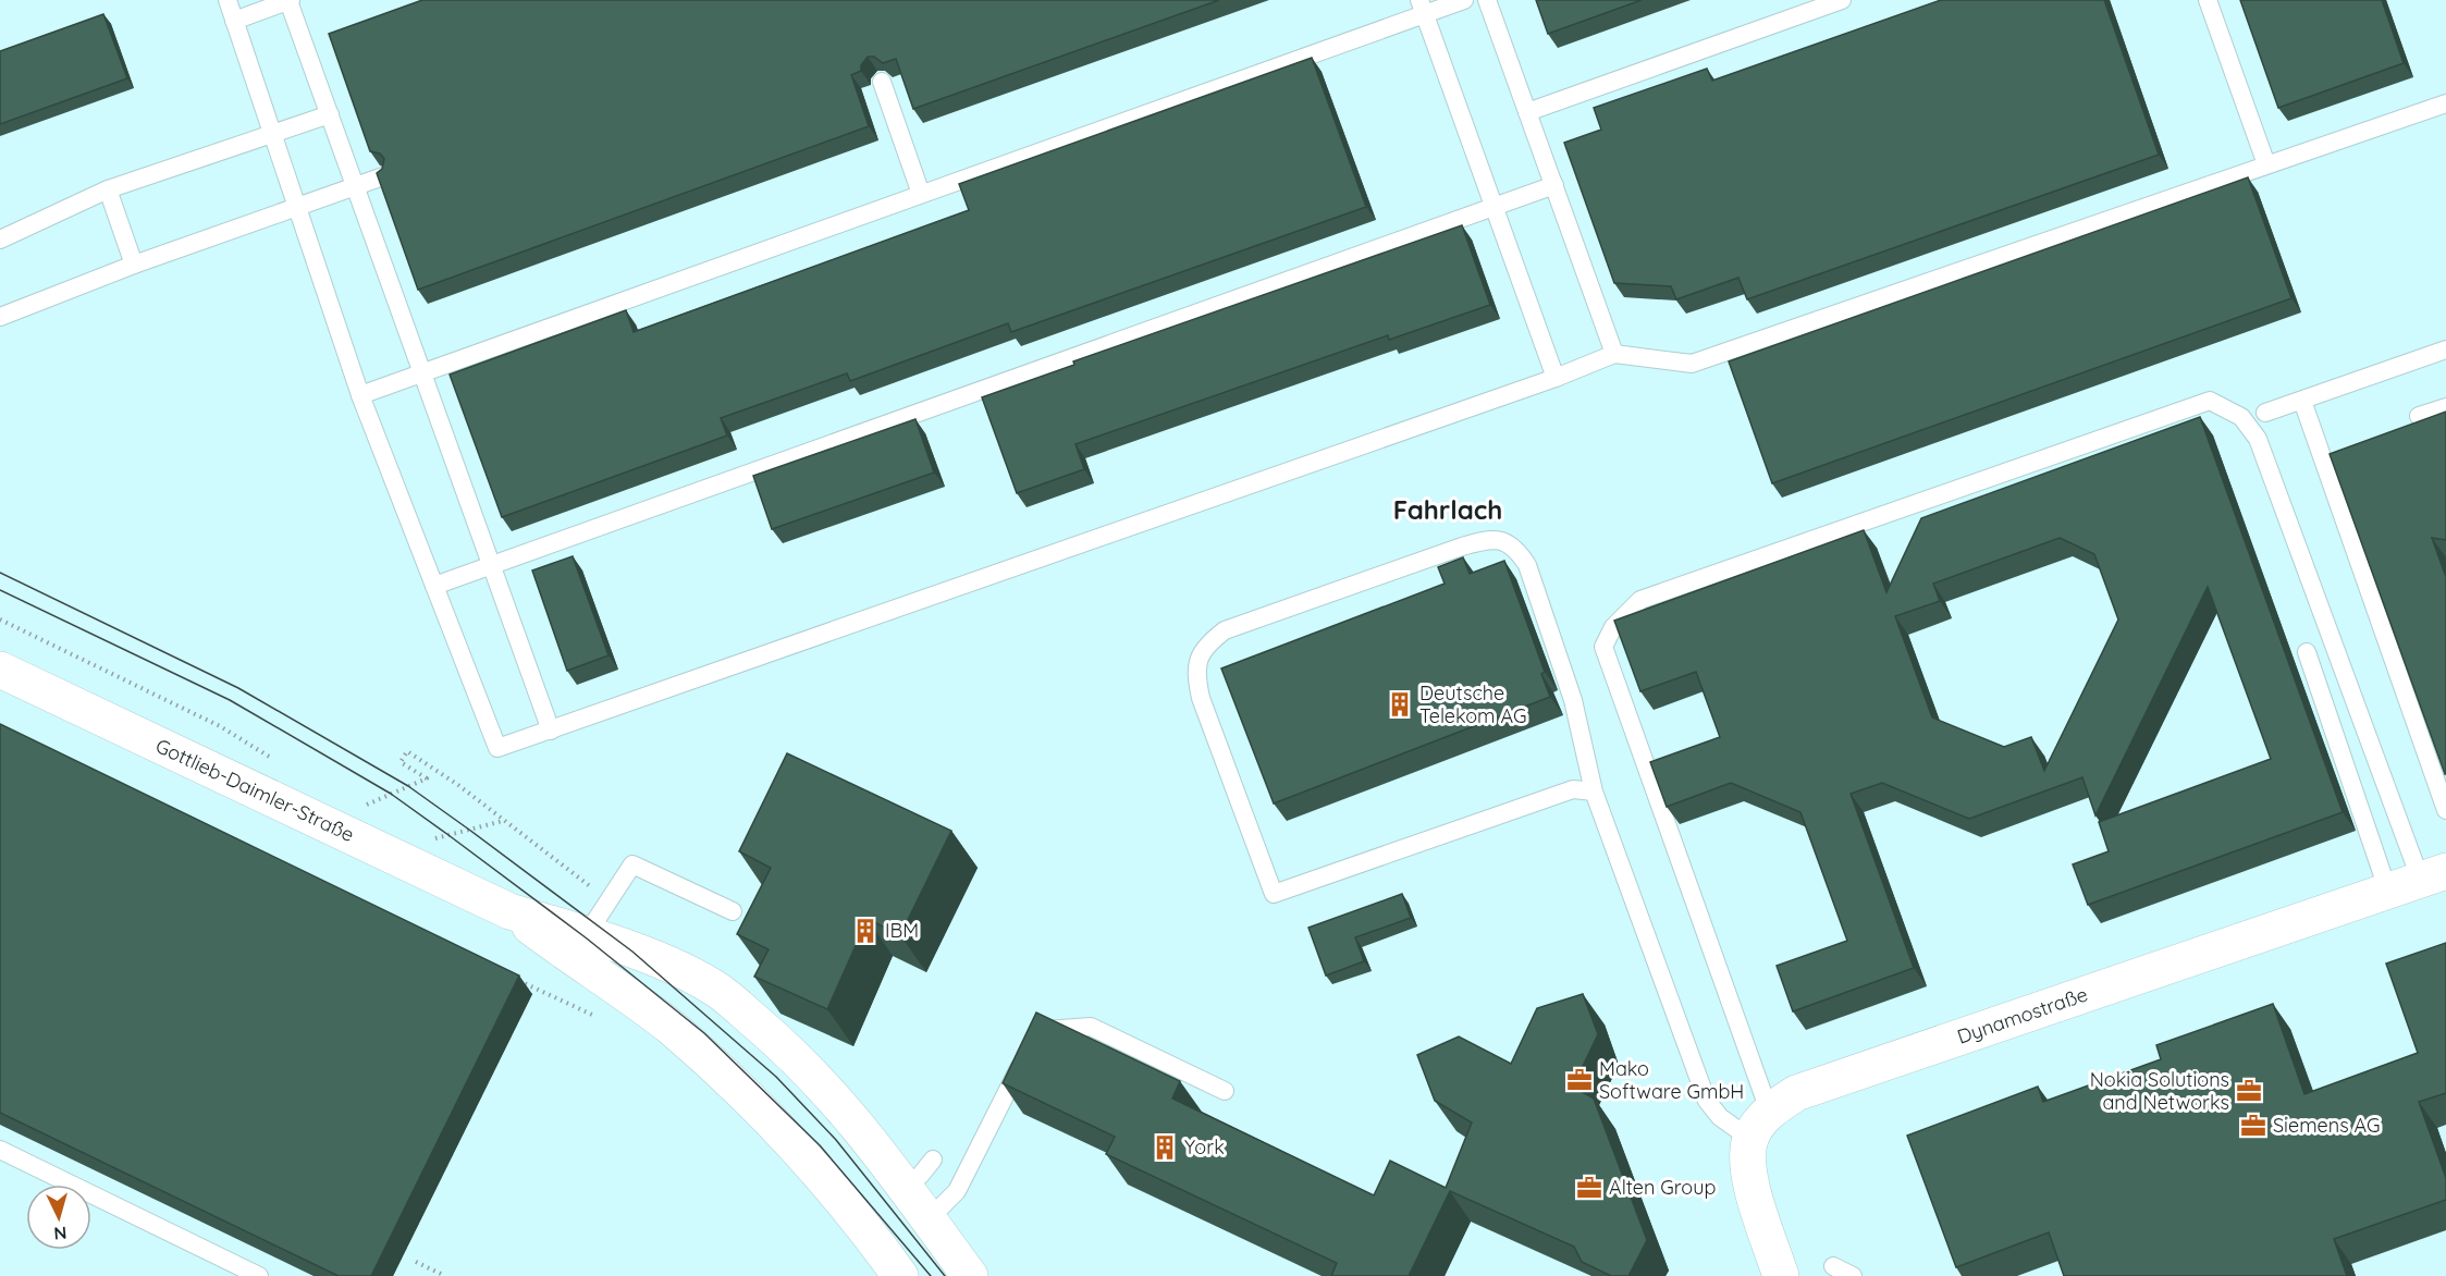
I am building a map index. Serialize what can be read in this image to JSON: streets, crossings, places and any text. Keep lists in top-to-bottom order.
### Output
{
  "streets": {
    "street": ["Gottlieb-Daimler-Straße", "Dynamostraße"]
  },
  "districts": ["Fahrlach"],
  "places": {
    "building": ["Deutsche Telekom AG", "IBM", "York"],
    "office": [
      "Mako Software GmbH",
      "Nokia Solutions and Networks",
      "Siemens AG",
      "Alten Group"
    ]
  },
  "north": "bottom"
}
